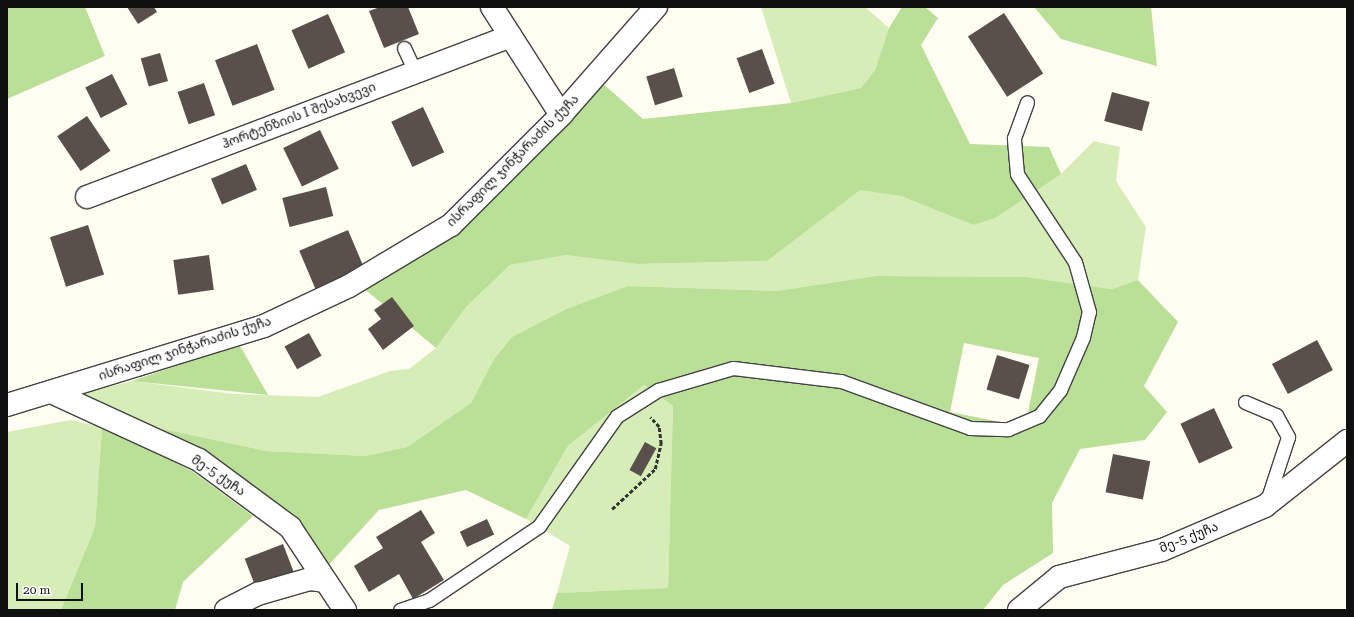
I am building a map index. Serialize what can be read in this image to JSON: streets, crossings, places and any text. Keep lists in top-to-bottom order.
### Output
{
  "streets": {
    "street": ["ჰორტენზიის I შესახვევი", "ისრაფილ ჯინჭარაძის ქუჩა", "მე-5 ქუჩა"]
  },
  "crossings": [
    ["ისრაფილ ჯინჭარაძის ქუჩა", "მე-5 ქუჩა"]
  ],
  "scale_bar": "20 m"
}
